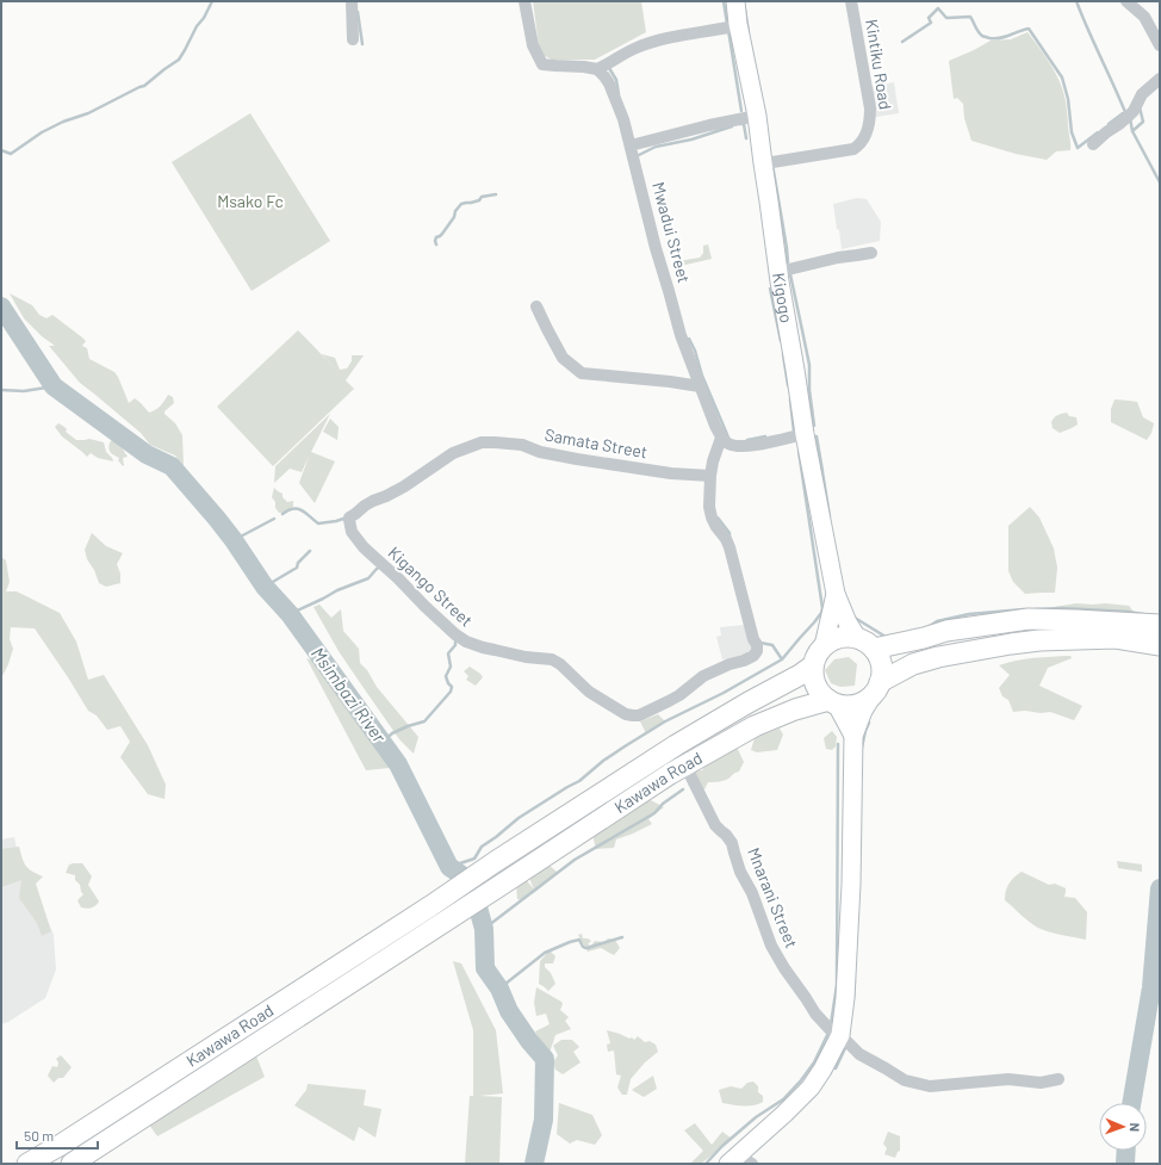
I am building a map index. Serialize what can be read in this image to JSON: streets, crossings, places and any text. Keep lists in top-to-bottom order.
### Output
{
  "streets": {
    "main road": ["Kigogo", "Kawawa Road"],
    "street": [
      "Kintiku Road",
      "Mwadui Street",
      "Samata Street",
      "Kigango Street",
      "Mnarani Street"
    ]
  },
  "crossings": [
    ["Kintiku Road", "Kigogo"],
    ["Mwadui Street", "Kigango Street"],
    ["Samata Street", "Kigango Street"],
    ["Kawawa Road", "Mnarani Street"]
  ],
  "water": ["Msimbazi River"],
  "parks": ["Msako Fc"],
  "scale_bar": "50 m",
  "north": "right"
}
